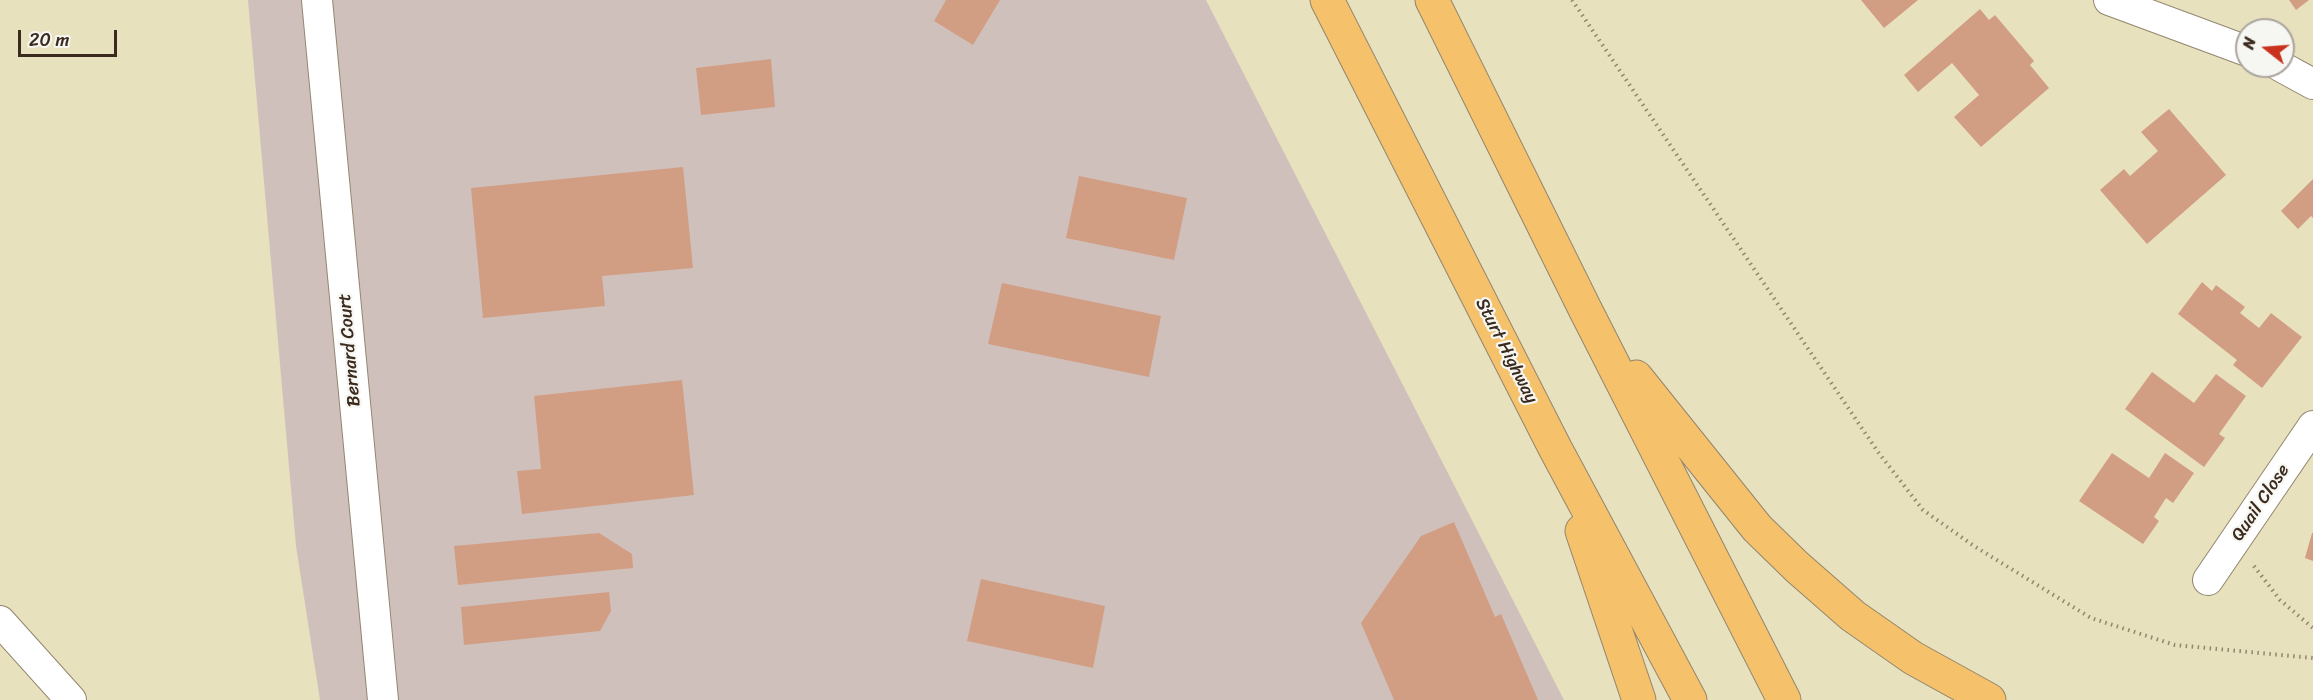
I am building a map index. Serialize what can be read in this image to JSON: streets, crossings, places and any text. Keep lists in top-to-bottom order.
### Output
{
  "streets": {
    "highway": ["Sturt Highway"],
    "street": ["Bernard Court", "Quail Close"]
  },
  "scale_bar": "20 m",
  "north": "left"
}
